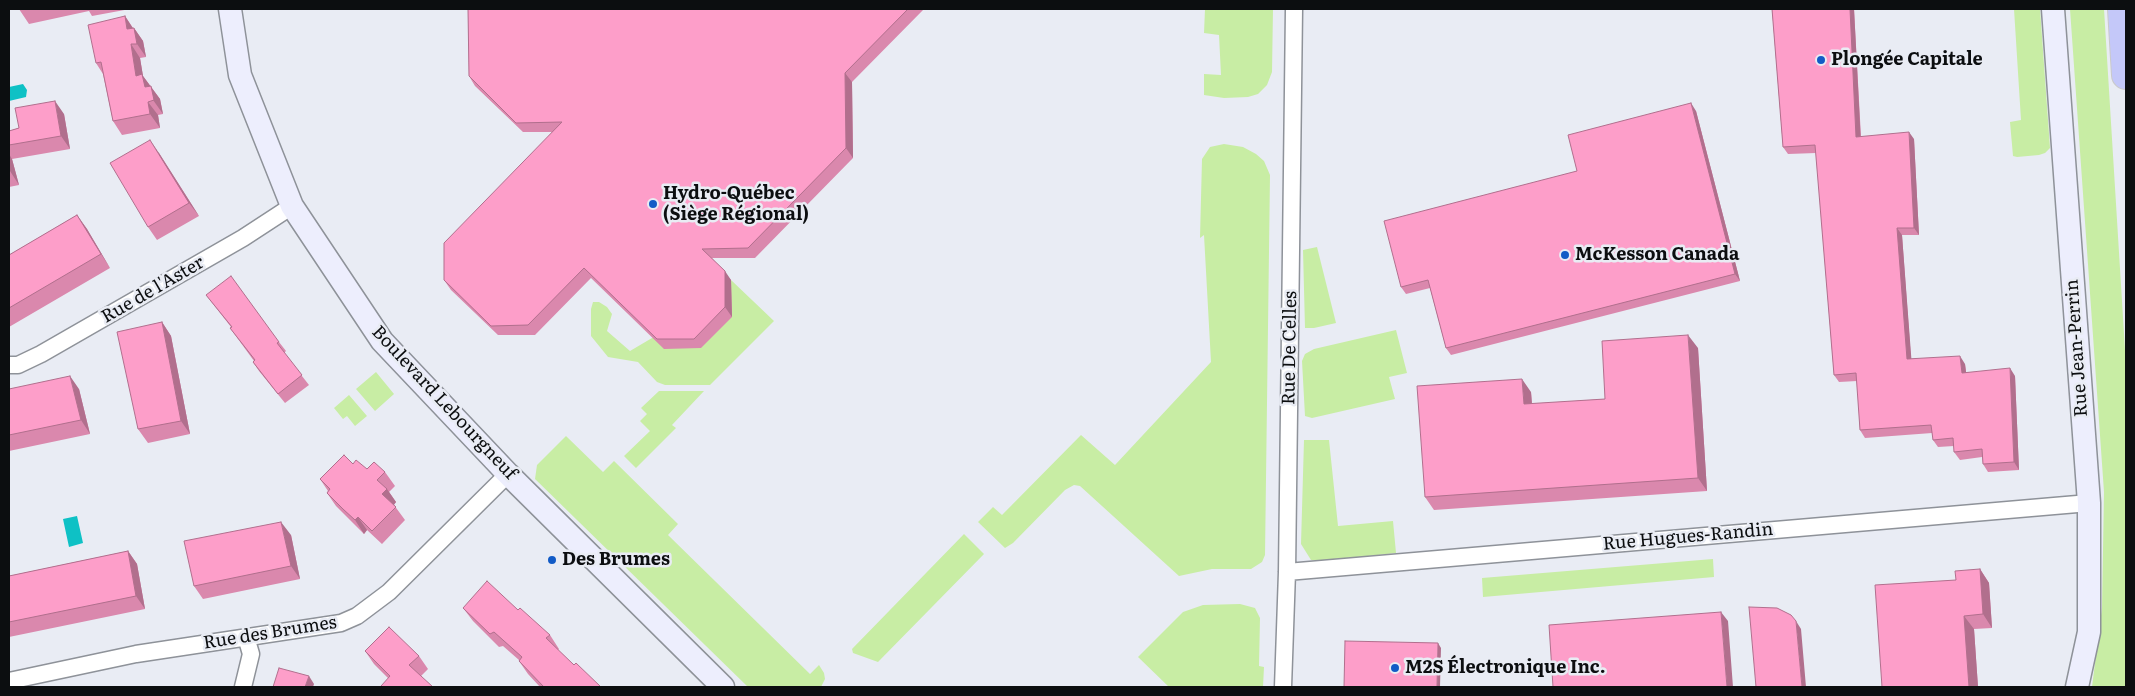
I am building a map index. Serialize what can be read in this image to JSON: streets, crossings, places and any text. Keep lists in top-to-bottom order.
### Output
{
  "streets": {
    "main road": ["Rue Jean-Perrin", "Boulevard Lebourgneuf"],
    "street": [
      "Rue de l'Aster",
      "Rue De Celles",
      "Rue Hugues-Randin",
      "Rue des Brumes"
    ]
  },
  "crossings": [
    ["Rue de l'Aster", "Boulevard Lebourgneuf"],
    ["Rue De Celles", "Rue Hugues-Randin"],
    ["Rue Jean-Perrin", "Rue Hugues-Randin"],
    ["Boulevard Lebourgneuf", "Rue des Brumes"]
  ],
  "places": [
    "Plongée Capitale",
    "Hydro-Québec (Siège Régional)",
    "McKesson Canada",
    "Des Brumes",
    "M2S Électronique Inc."
  ]
}
